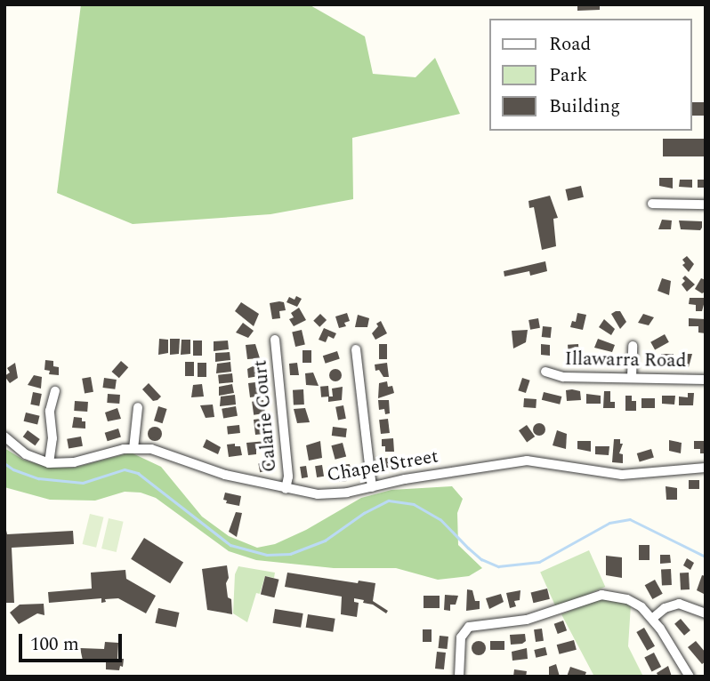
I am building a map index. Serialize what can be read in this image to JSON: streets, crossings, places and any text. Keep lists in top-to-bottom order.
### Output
{
  "streets": {
    "street": ["Illawarra Road", "Calarie Court", "Chapel Street"]
  },
  "crossings": [
    ["Calarie Court", "Chapel Street"]
  ],
  "legend": ["Road", "Park", "Building"],
  "scale_bar": "100 m"
}
